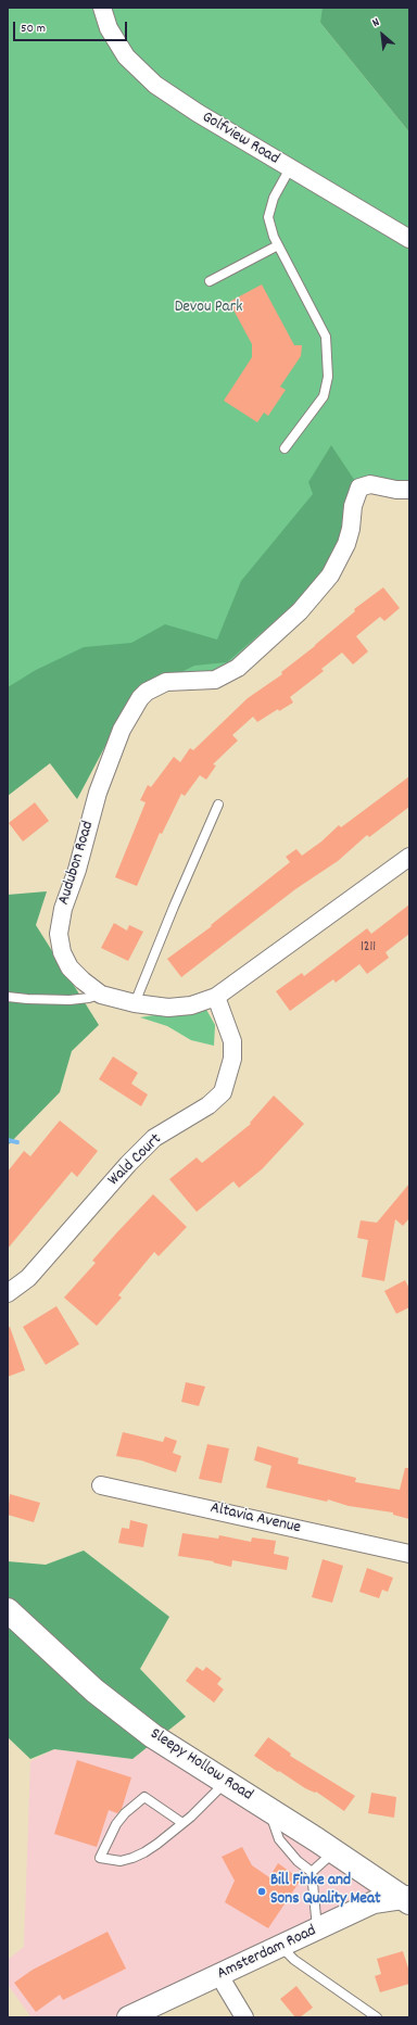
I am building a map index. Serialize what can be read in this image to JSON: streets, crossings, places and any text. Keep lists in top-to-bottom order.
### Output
{
  "streets": {
    "main road": ["Sleepy Hollow Road"],
    "street": [
      "Golfview Road",
      "Audubon Road",
      "Wald Court",
      "Altavia Avenue",
      "Amsterdam Road"
    ]
  },
  "crossings": [
    ["Audubon Road", "Wald Court"],
    ["Sleepy Hollow Road", "Amsterdam Road"]
  ],
  "parks": ["Devou Park"],
  "places": ["Bill Finke and Sons Quality Meat"],
  "house_numbers": ["1211"],
  "scale_bar": "50 m",
  "north": "top left"
}
